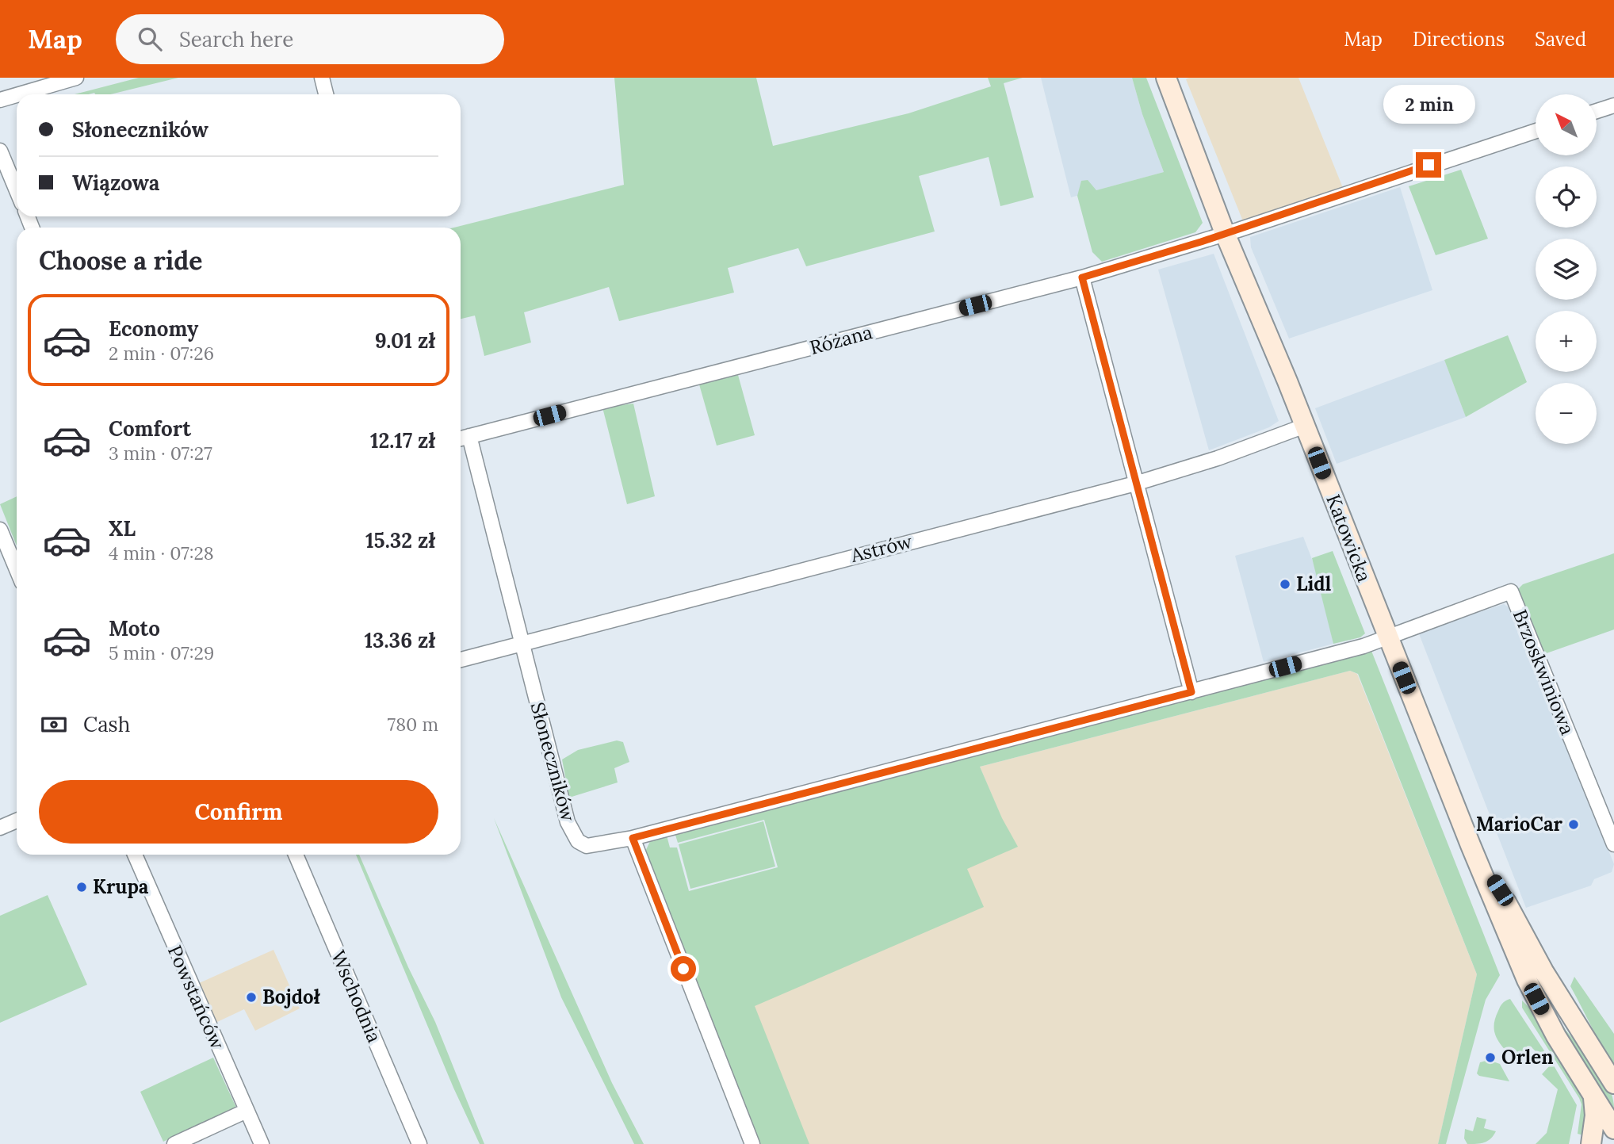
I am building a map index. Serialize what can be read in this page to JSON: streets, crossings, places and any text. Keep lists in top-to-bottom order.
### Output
{
  "streets": {
    "main road": ["Katowicka"],
    "street": [
      "Różana",
      "Astrów",
      "Brzoskwiniowa",
      "Słoneczników",
      "Wschodnia",
      "Powstańców"
    ]
  },
  "crossings": [
    ["Różana", "Katowicka"],
    ["Różana", "Słoneczników"],
    ["Katowicka", "Astrów"],
    ["Katowicka", "Brzoskwiniowa"],
    ["Astrów", "Słoneczników"]
  ],
  "places": [
    "Lidl",
    "MarioCar",
    "Krupa",
    "Bojdoł",
    "Orlen"
  ],
  "north": "top left",
  "page": {
    "header": "Map",
    "search": "Search here",
    "nav": ["Map", "Directions", "Saved"],
    "bubble": "2 min",
    "map_buttons": ["+", "−"],
    "banner": ["Słoneczników", "Wiązowa"],
    "heading": "Choose a ride",
    "list": [
      {
        "name": "Economy",
        "note": "2 min · 07:26",
        "value": "9.01 zł"
      },
      {
        "name": "Comfort",
        "note": "3 min · 07:27",
        "value": "12.17 zł"
      },
      {
        "name": "XL",
        "note": "4 min · 07:28",
        "value": "15.32 zł"
      },
      {
        "name": "Moto",
        "note": "5 min · 07:29",
        "value": "13.36 zł"
      }
    ],
    "pay": ["Cash", "780 m"],
    "buttons": "Confirm"
  }
}
